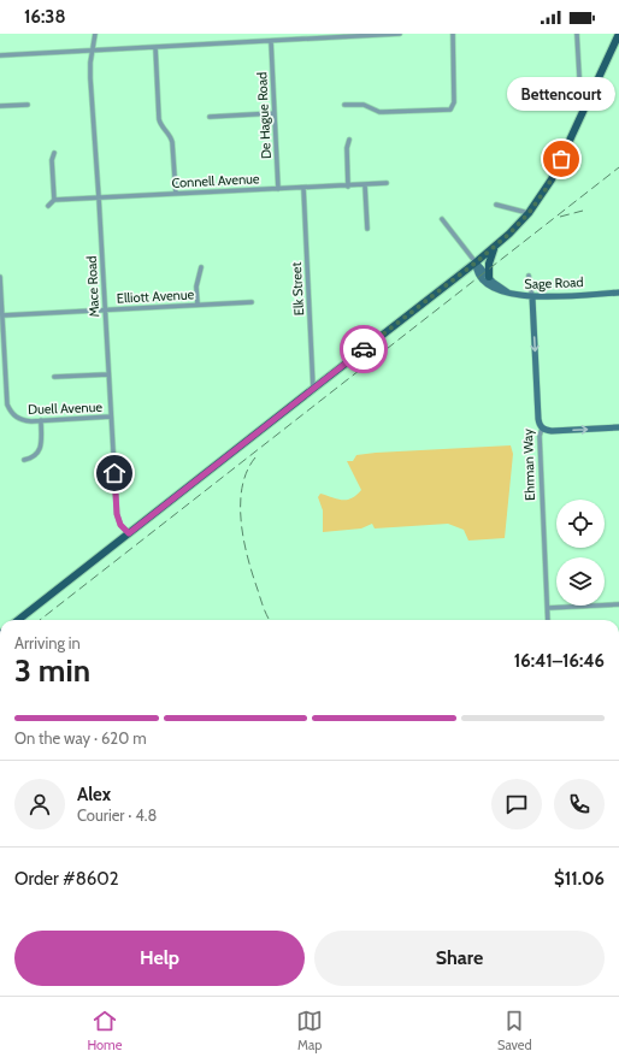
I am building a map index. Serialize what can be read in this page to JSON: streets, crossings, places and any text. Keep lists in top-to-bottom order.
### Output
{
  "streets": {
    "street": [
      "De Hague Road",
      "Connell Avenue",
      "Sage Road",
      "Mace Road",
      "Elk Street",
      "Elliott Avenue",
      "Duell Avenue",
      "Ehrman Way"
    ]
  },
  "crossings": [
    ["De Hague Road", "Connell Avenue"],
    ["Connell Avenue", "Mace Road"],
    ["Connell Avenue", "Elk Street"],
    ["Sage Road", "Ehrman Way"],
    ["Mace Road", "Elliott Avenue"],
    ["Mace Road", "Duell Avenue"]
  ],
  "one_way": ["Ehrman Way"],
  "places": ["Bettencourt"],
  "page": {
    "status": "16:38",
    "bubble": "Bettencourt",
    "heading": ["3 min", "Arriving in", "16:41–16:46"],
    "panel": [
      "Alex",
      "Courier · 4.8",
      "Order #8602",
      "$11.06"
    ],
    "bar": "On the way · 620 m",
    "buttons": ["Help", "Share"],
    "tabs": ["Home", "Map", "Saved"]
  }
}
